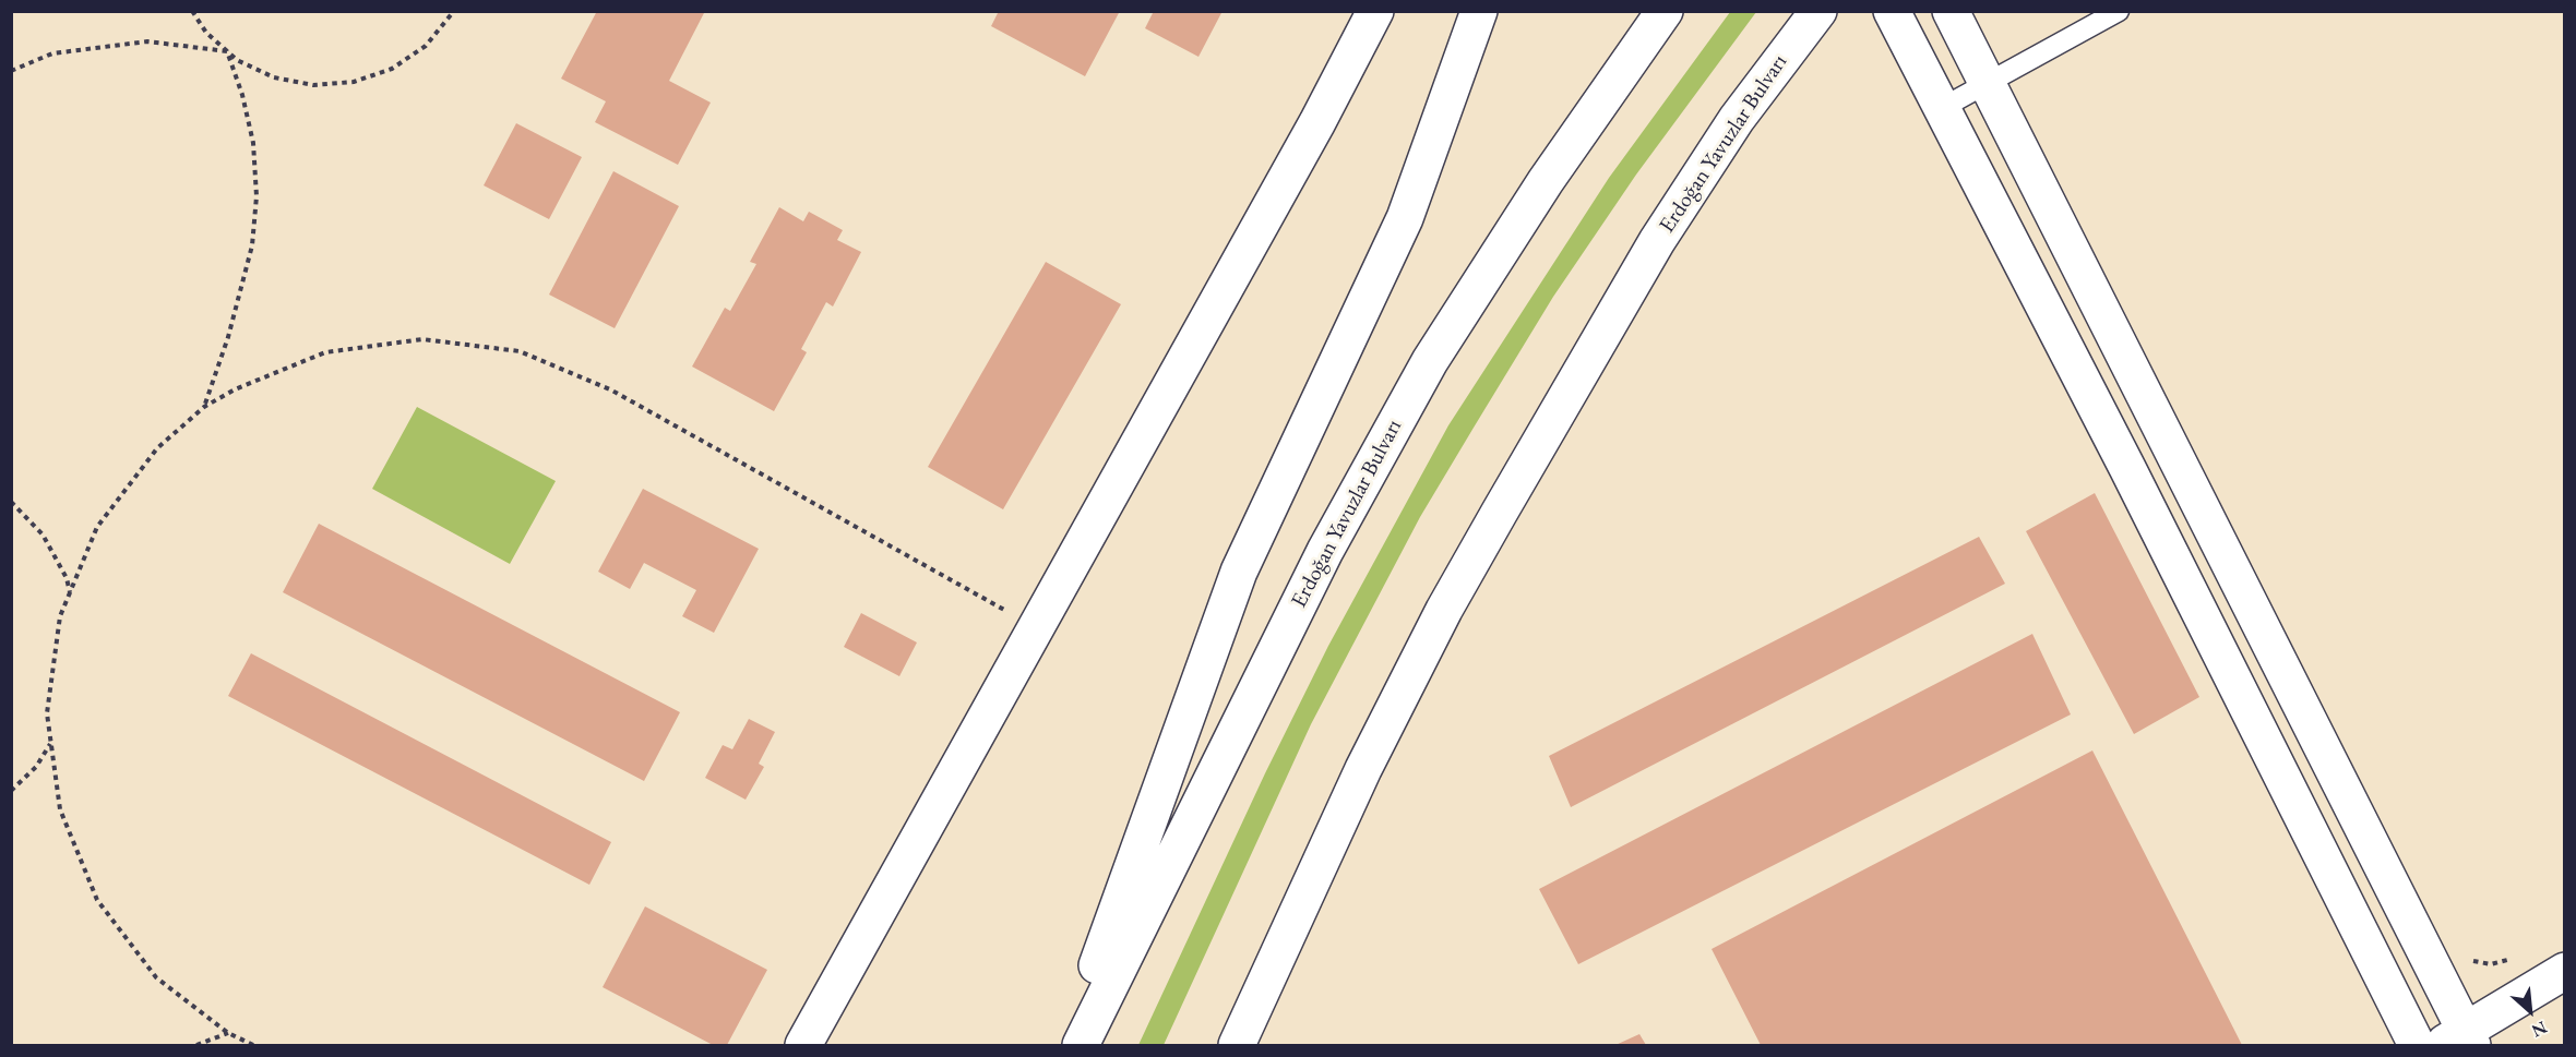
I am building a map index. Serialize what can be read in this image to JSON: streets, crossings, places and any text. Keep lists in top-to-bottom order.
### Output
{
  "streets": {
    "street": ["Erdoğan Yavuzlar Bulvarı"]
  },
  "north": "bottom right"
}
